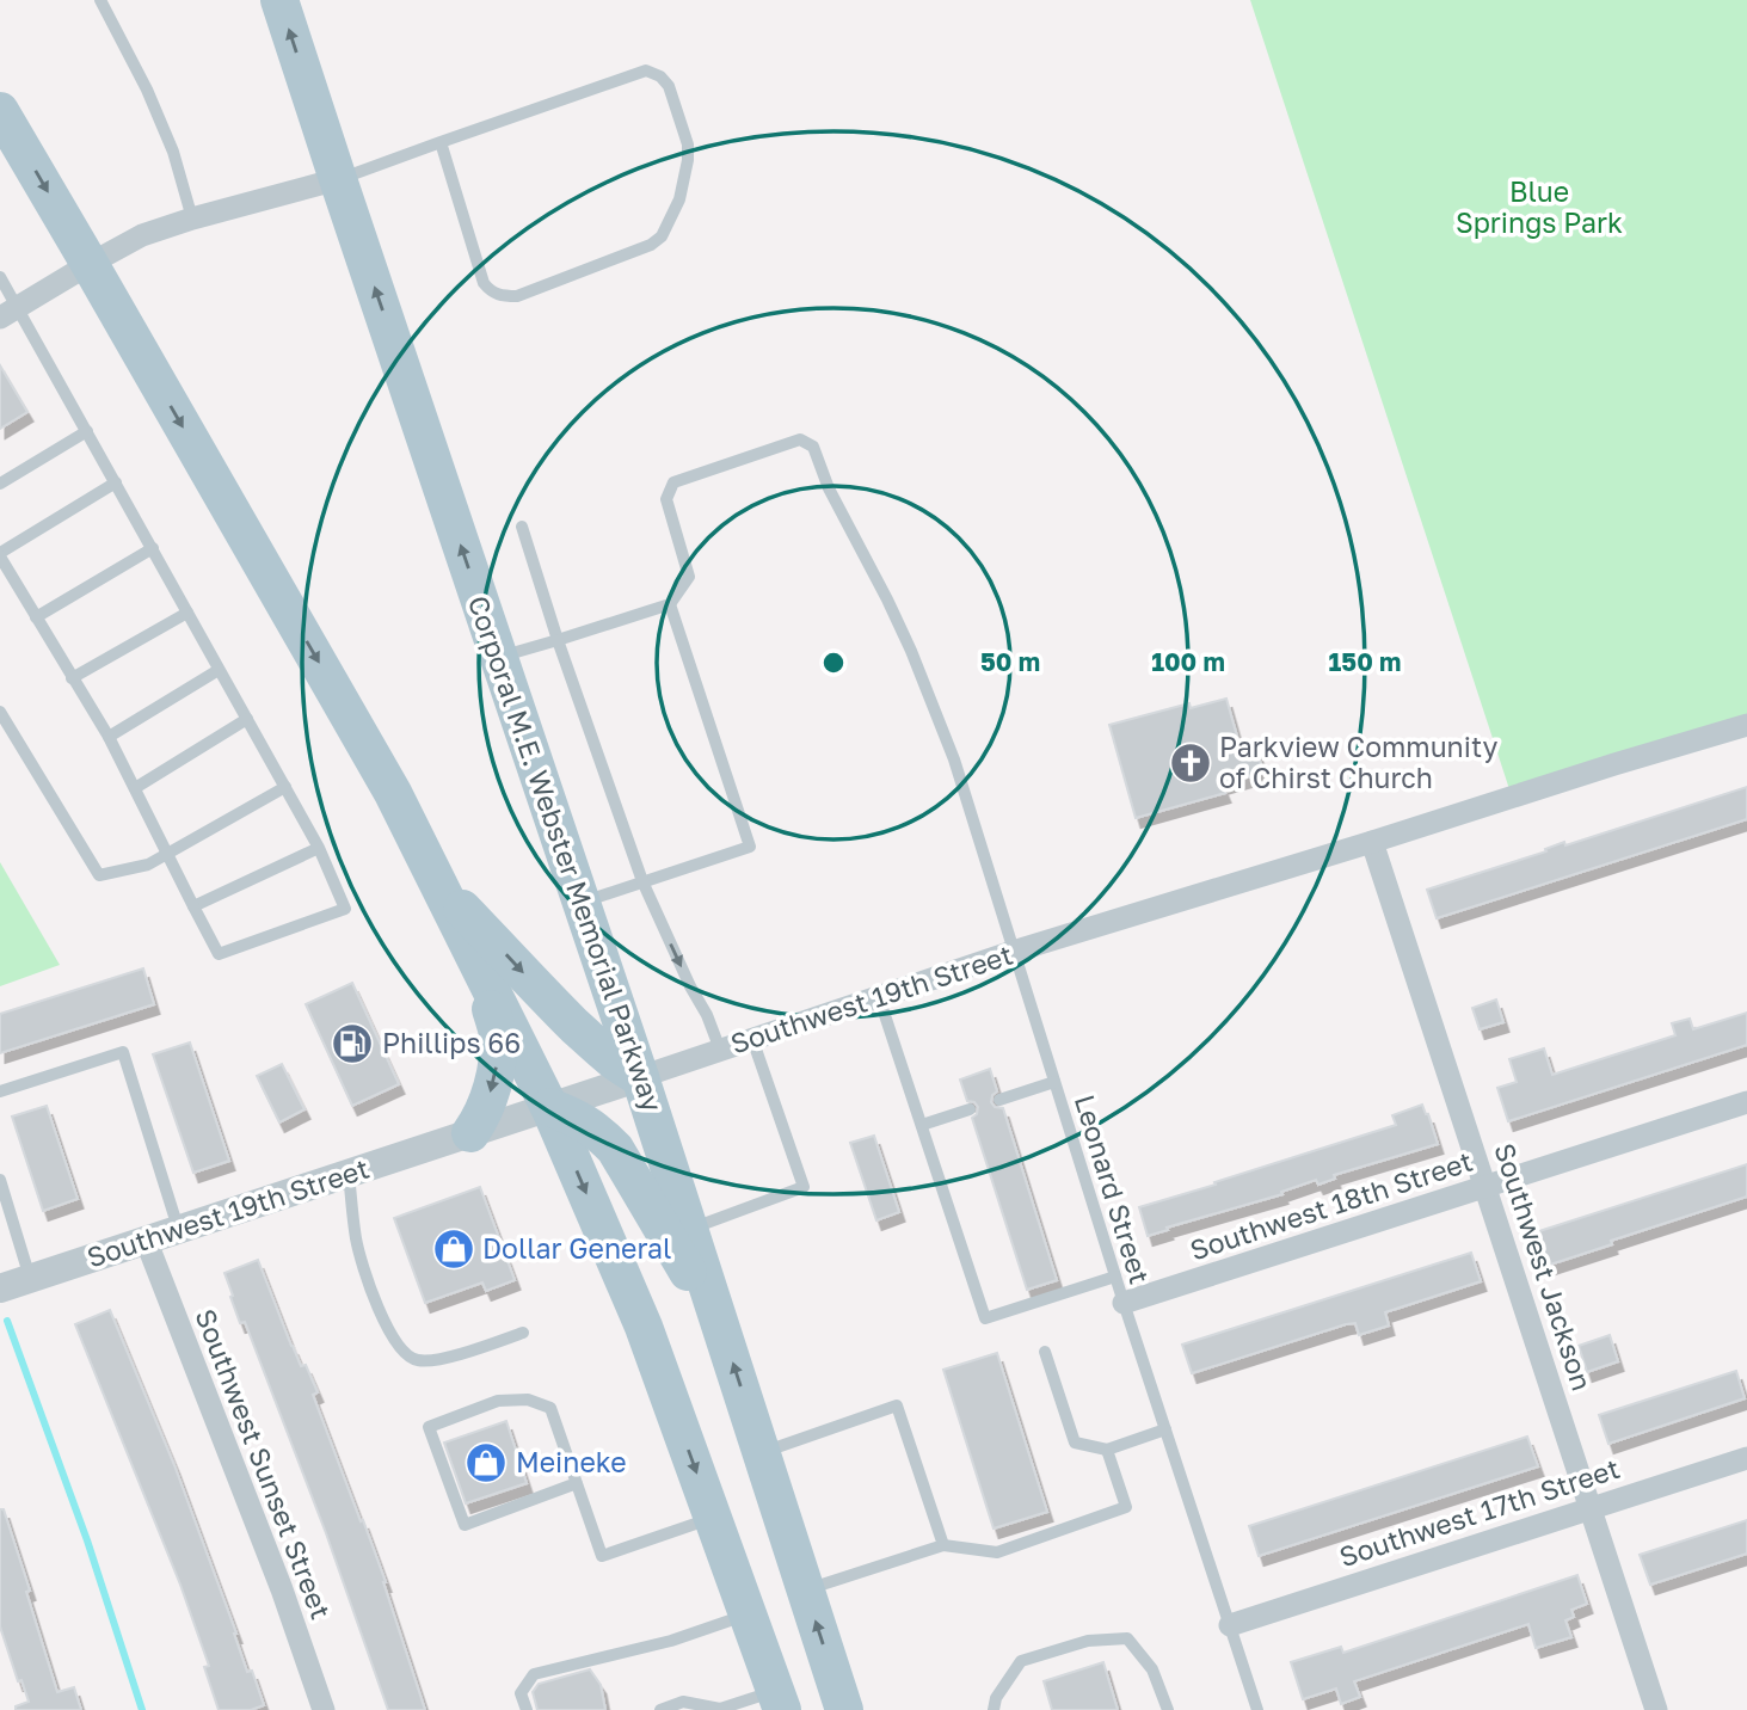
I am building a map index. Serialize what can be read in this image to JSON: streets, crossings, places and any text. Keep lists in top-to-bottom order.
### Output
{
  "streets": {
    "main road": ["Corporal M.E. Webster Memorial Parkway"],
    "street": [
      "Southwest 19th Street",
      "Southwest 18th Street",
      "Southwest Jackson",
      "Southwest Sunset Street",
      "Southwest 17th Street"
    ],
    "lane": ["Leonard Street"]
  },
  "crossings": [
    ["Corporal M.E. Webster Memorial Parkway", "Southwest 19th Street"],
    ["Southwest 19th Street", "Leonard Street"],
    ["Southwest 19th Street", "Southwest Jackson"],
    ["Southwest 19th Street", "Southwest Sunset Street"],
    ["Leonard Street", "Southwest 18th Street"],
    ["Leonard Street", "Southwest 17th Street"],
    ["Southwest 18th Street", "Southwest Jackson"],
    ["Southwest Jackson", "Southwest 17th Street"]
  ],
  "parks": ["Blue Springs Park"],
  "places": {
    "church": ["Parkview Community of Chirst Church"],
    "fuel station": ["Phillips 66"],
    "shop": ["Dollar General", "Meineke"]
  },
  "rings": ["50 m", "100 m", "150 m"]
}
